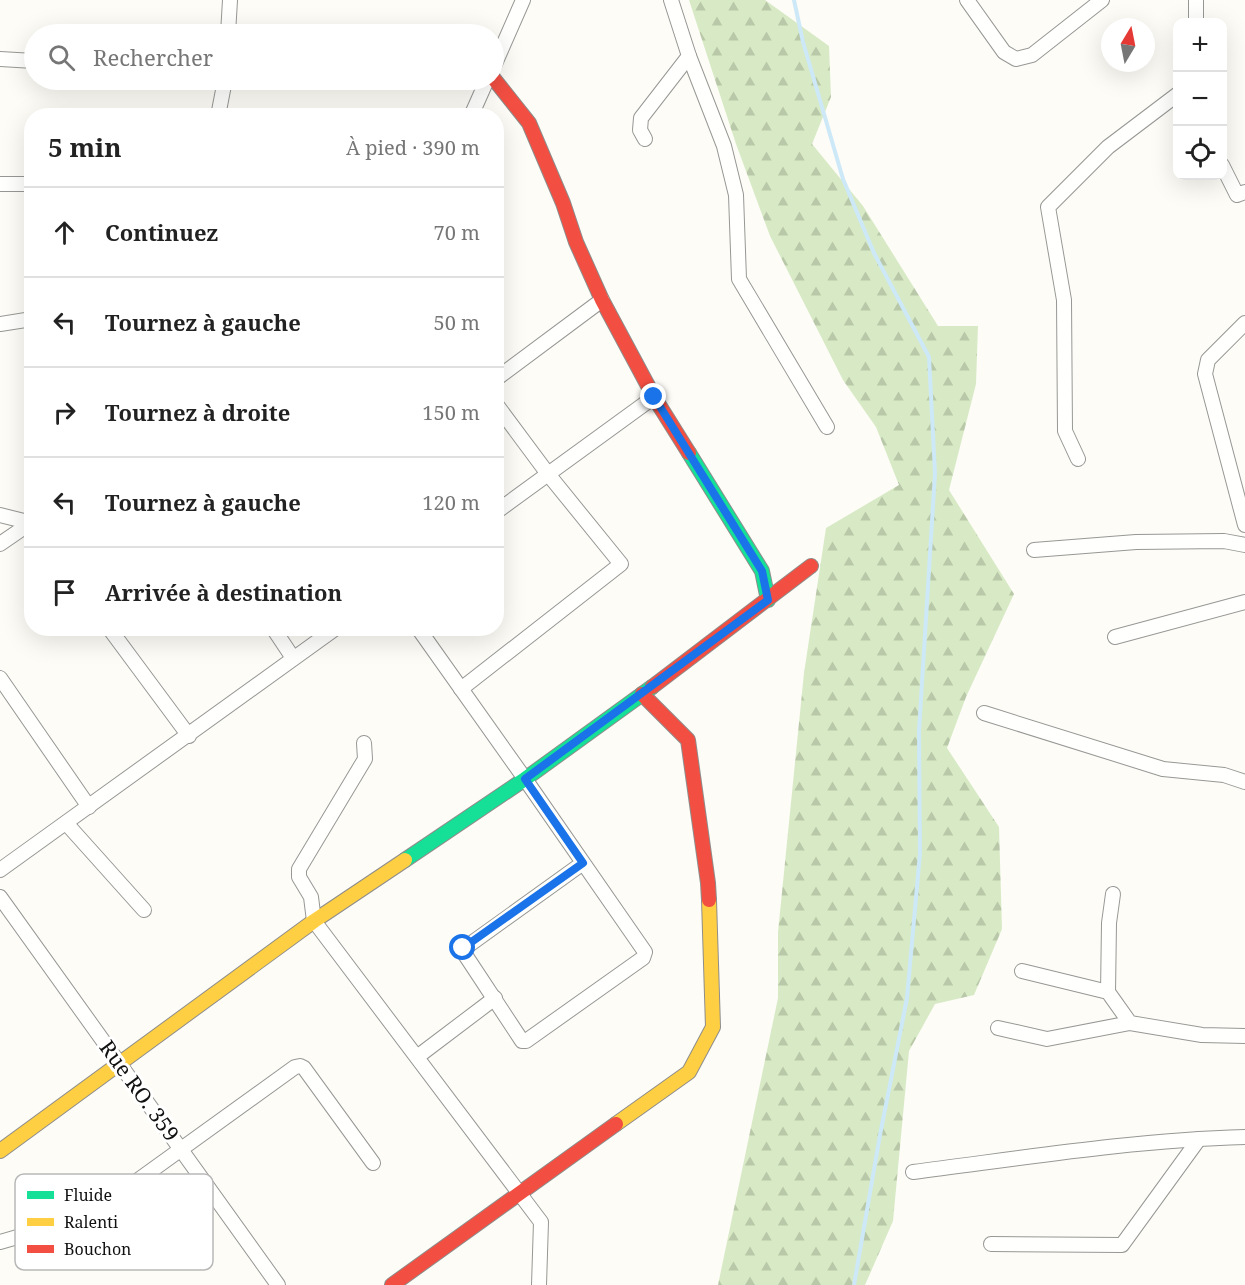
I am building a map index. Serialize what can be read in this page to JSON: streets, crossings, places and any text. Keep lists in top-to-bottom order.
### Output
{
  "streets": {
    "street": ["Rue RO. 359"]
  },
  "legend": ["Fluide", "Ralenti", "Bouchon"],
  "north": "top",
  "page": {
    "map_buttons": ["+", "−"],
    "search": "Rechercher",
    "heading": ["5 min", "À pied · 390 m"],
    "list": [
      ["Continuez", "70 m"],
      ["Tournez à gauche", "50 m"],
      ["Tournez à droite", "150 m"],
      ["Tournez à gauche", "120 m"],
      "Arrivée à destination"
    ]
  }
}
